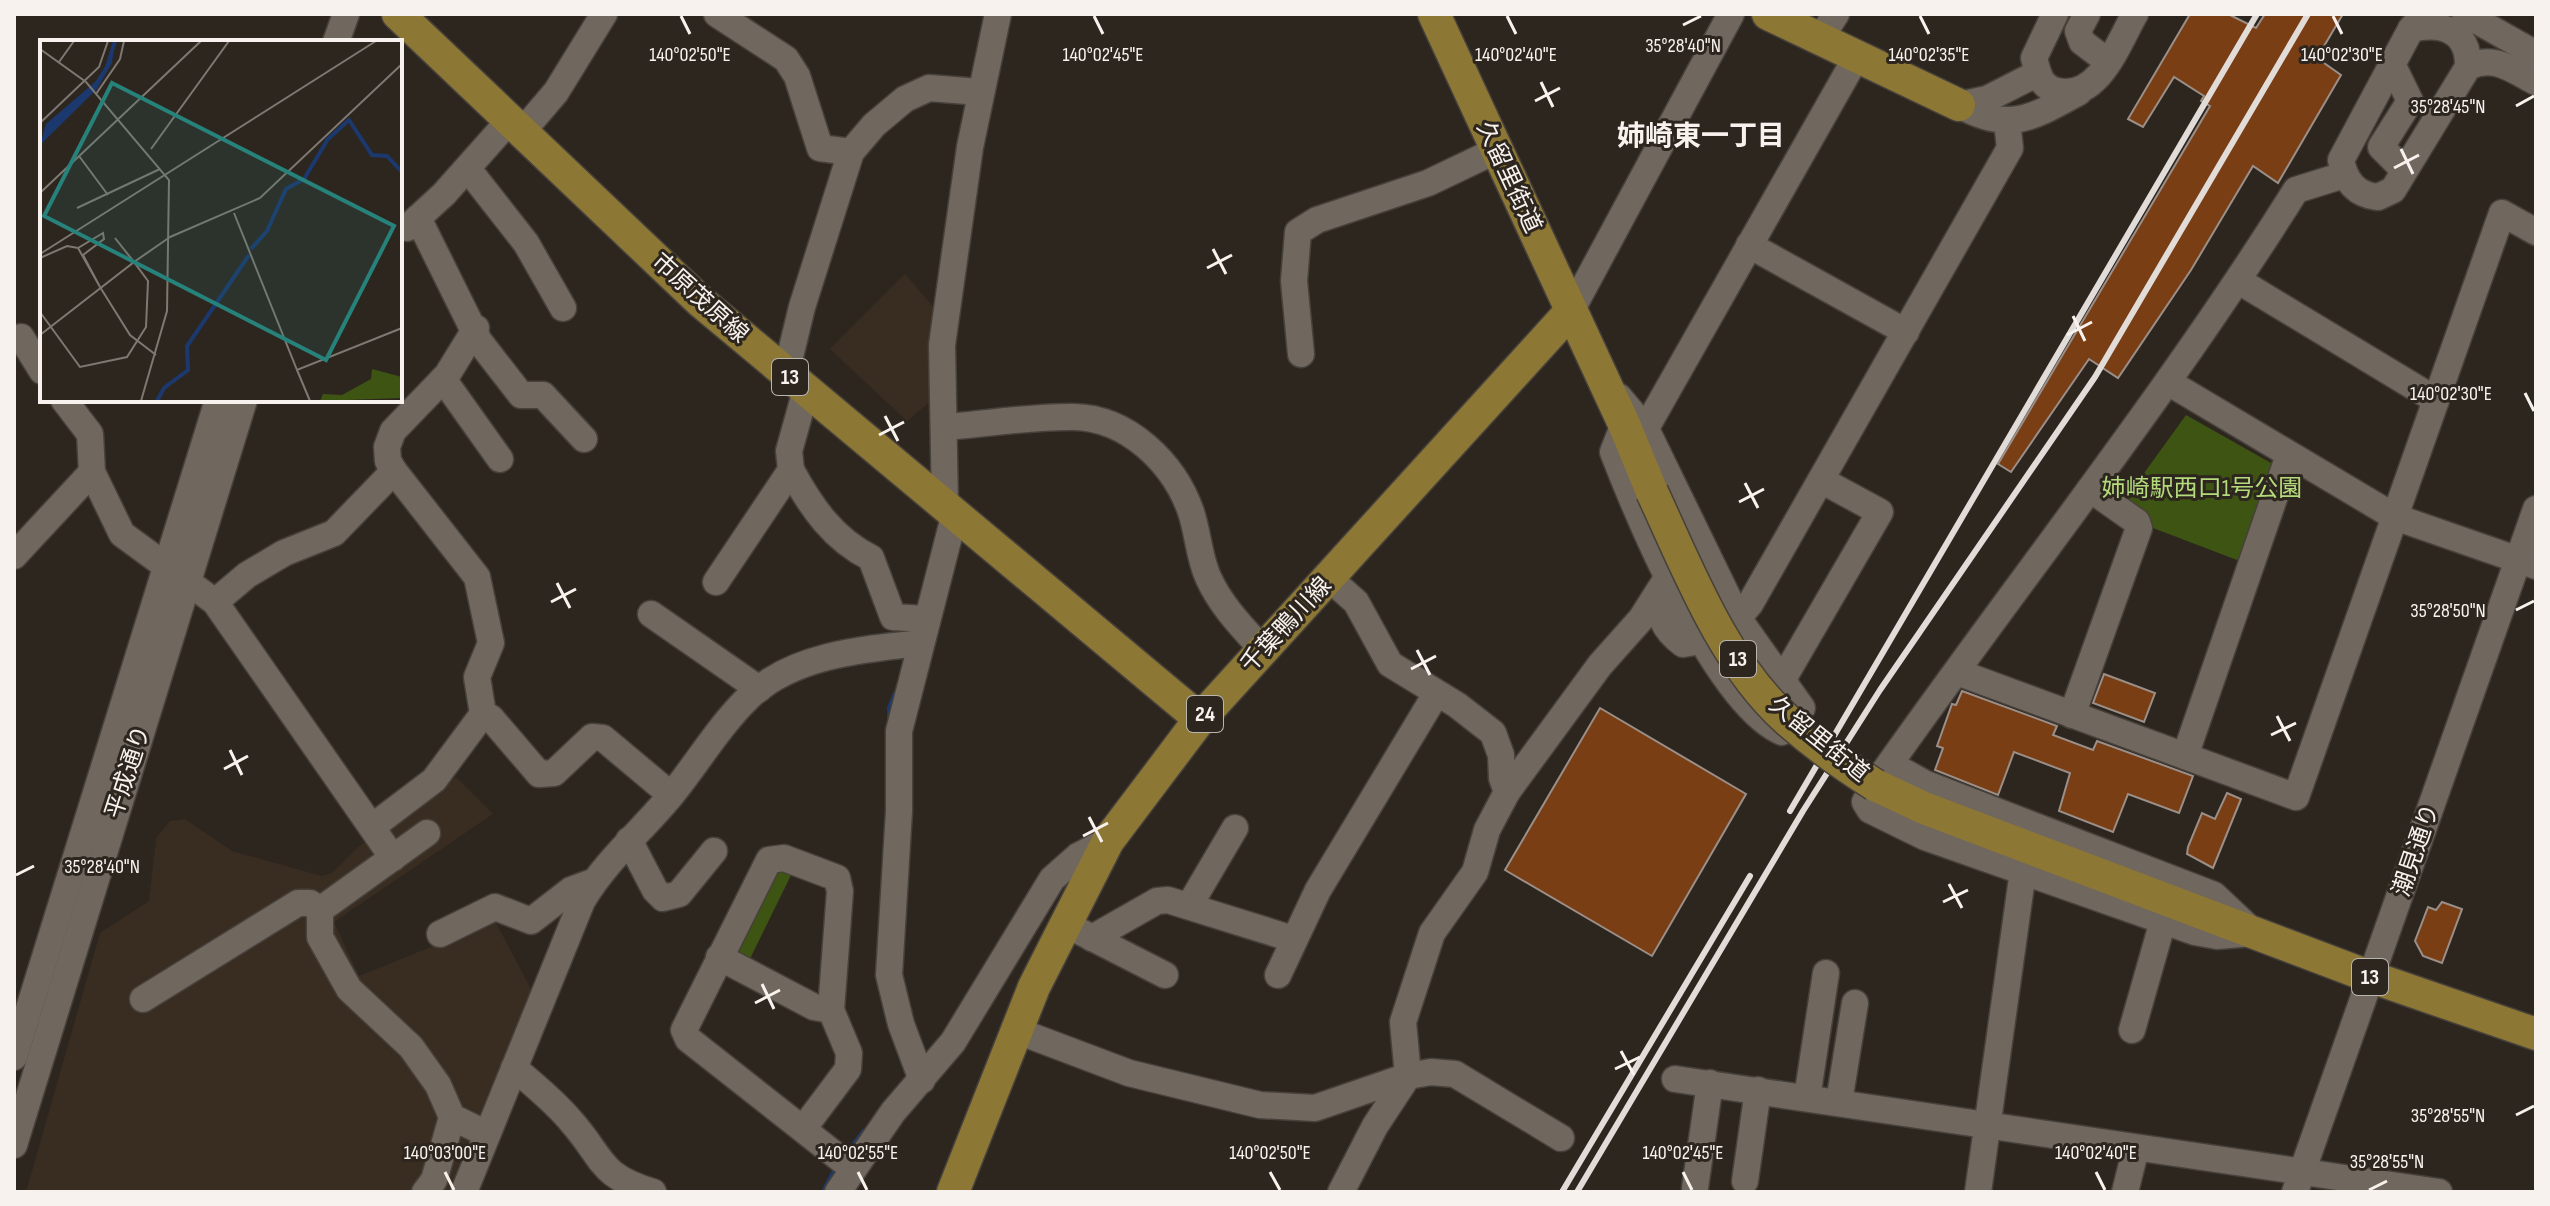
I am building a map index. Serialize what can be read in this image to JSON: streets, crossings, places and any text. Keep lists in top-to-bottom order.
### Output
{
  "streets": {
    "main road": [
      "久留里街道",
      "市原茂原線",
      "13",
      "千葉鴨川線",
      "24"
    ],
    "street": ["平成通り", "潮見通り"]
  },
  "crossings": [
    ["久留里街道", "千葉鴨川線"],
    ["久留里街道", "潮見通り"],
    ["市原茂原線", "千葉鴨川線"]
  ],
  "districts": ["姉崎東一丁目"],
  "parks": ["姉崎駅西口1号公園"],
  "coordinates": [
    "35°28'40\"N",
    "140°02'50\"E",
    "140°02'45\"E",
    "140°02'40\"E",
    "140°02'35\"E",
    "140°02'30\"E",
    "35°28'45\"N",
    "35°28'50\"N",
    "35°28'55\"N",
    "140°03'00\"E",
    "140°02'55\"E"
  ]
}
